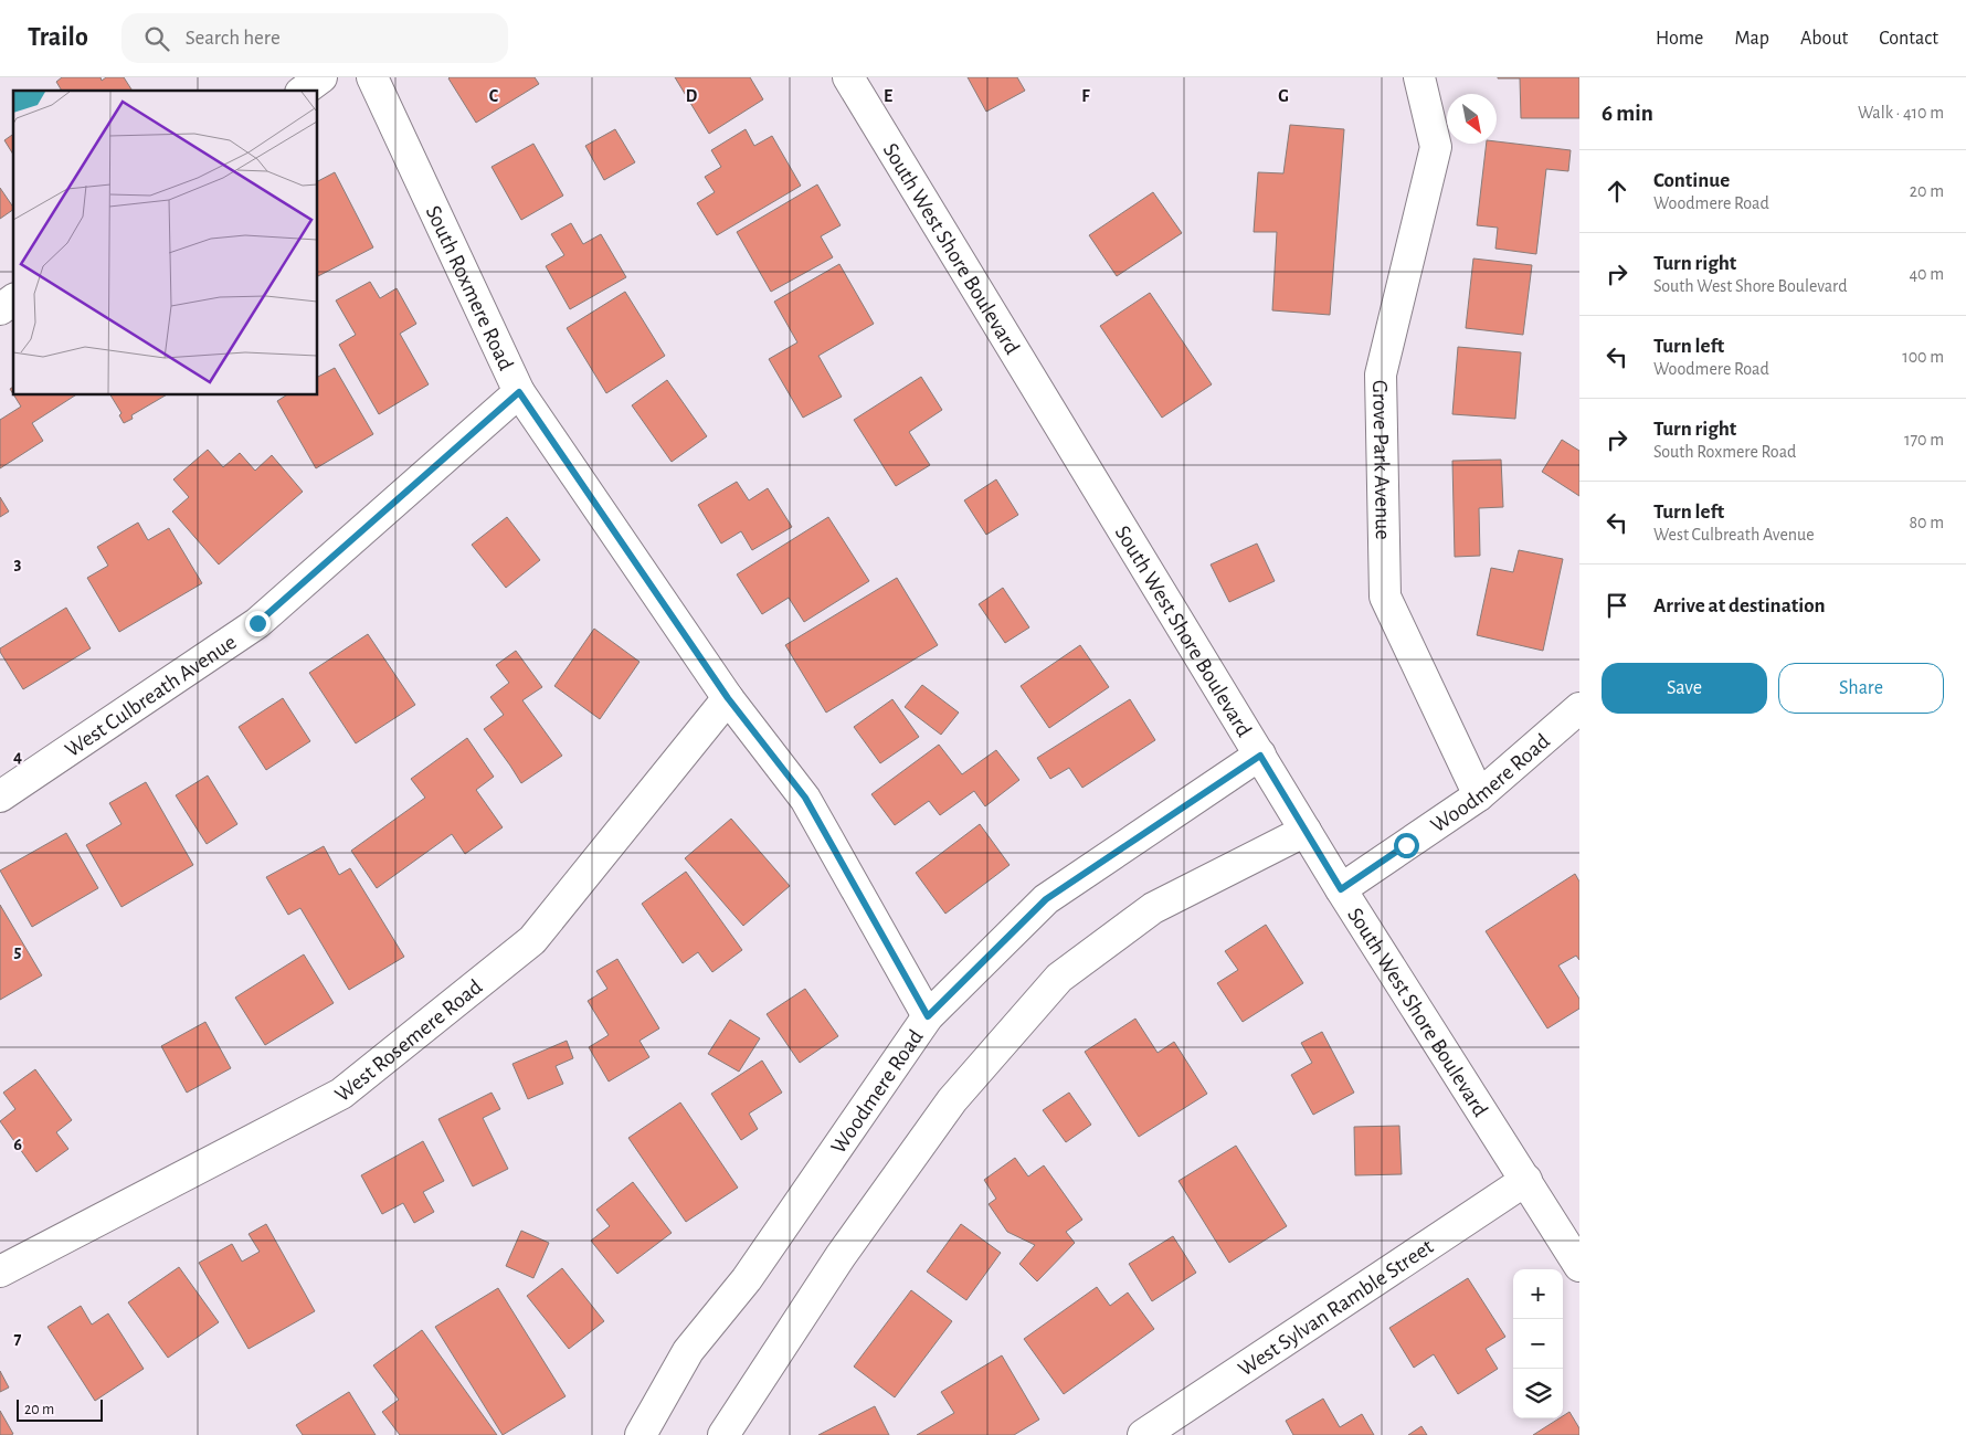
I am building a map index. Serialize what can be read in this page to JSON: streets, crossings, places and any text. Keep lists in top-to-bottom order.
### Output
{
  "streets": {
    "street": [
      "South West Shore Boulevard",
      "South Roxmere Road",
      "Grove Park Avenue",
      "West Culbreath Avenue",
      "Woodmere Road",
      "West Rosemere Road",
      "West Sylvan Ramble Street"
    ]
  },
  "crossings": [
    ["South West Shore Boulevard", "Woodmere Road"],
    ["South West Shore Boulevard", "West Sylvan Ramble Street"],
    ["South Roxmere Road", "West Culbreath Avenue"],
    ["South Roxmere Road", "Woodmere Road"],
    ["South Roxmere Road", "West Rosemere Road"],
    ["Grove Park Avenue", "Woodmere Road"]
  ],
  "scale_bar": "20 m",
  "north": "bottom right",
  "page": {
    "header": "Trailo",
    "search": "Search here",
    "nav": [
      "Home",
      "Map",
      "About",
      "Contact"
    ],
    "heading": ["6 min", "Walk · 410 m"],
    "list": [
      ["Continue", "Woodmere Road", "20 m"],
      ["Turn right", "South West Shore Boulevard", "40 m"],
      ["Turn left", "Woodmere Road", "100 m"],
      ["Turn right", "South Roxmere Road", "170 m"],
      ["Turn left", "West Culbreath Avenue", "80 m"],
      "Arrive at destination"
    ],
    "buttons": ["Save", "Share"],
    "map_buttons": ["+", "−"],
    "scale": "20 m"
  },
  "grid": {
    "columns": [
      "C",
      "D",
      "E",
      "F",
      "G"
    ],
    "rows": [
      "3",
      "4",
      "5",
      "6",
      "7"
    ]
  }
}
